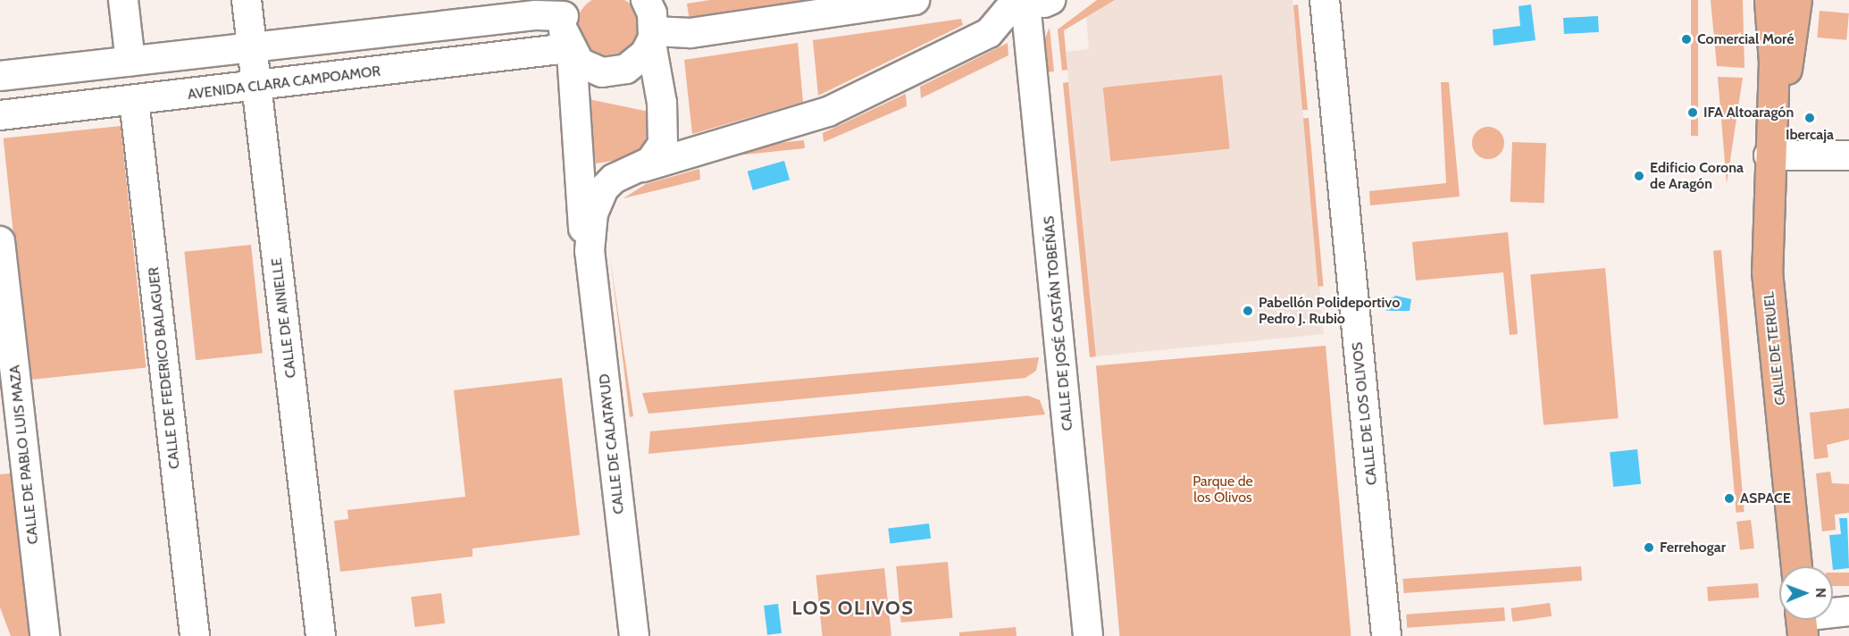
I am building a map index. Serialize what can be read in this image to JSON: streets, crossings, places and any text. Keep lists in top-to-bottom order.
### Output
{
  "streets": {
    "main road": ["CALLE DE TERUEL"],
    "street": [
      "AVENIDA CLARA CAMPOAMOR",
      "CALLE DE AINIELLE",
      "CALLE DE JOSÉ CASTÁN TOBEÑAS",
      "CALLE DE FEDERICO BALAGUER",
      "CALLE DE LOS OLIVOS",
      "CALLE DE CALATAYUD",
      "CALLE DE PABLO LUIS MAZA"
    ]
  },
  "crossings": [
    ["AVENIDA CLARA CAMPOAMOR", "CALLE DE AINIELLE"],
    ["AVENIDA CLARA CAMPOAMOR", "CALLE DE FEDERICO BALAGUER"],
    ["AVENIDA CLARA CAMPOAMOR", "CALLE DE CALATAYUD"]
  ],
  "districts": ["LOS OLIVOS"],
  "parks": ["Parque de los Olivos"],
  "places": [
    "Comercial Moré",
    "IFA Altoaragón",
    "Ibercaja",
    "Edificio Corona de Aragón",
    "Pabellón Polideportivo Pedro J. Rubio",
    "ASPACE",
    "Ferrehogar"
  ],
  "north": "right"
}
